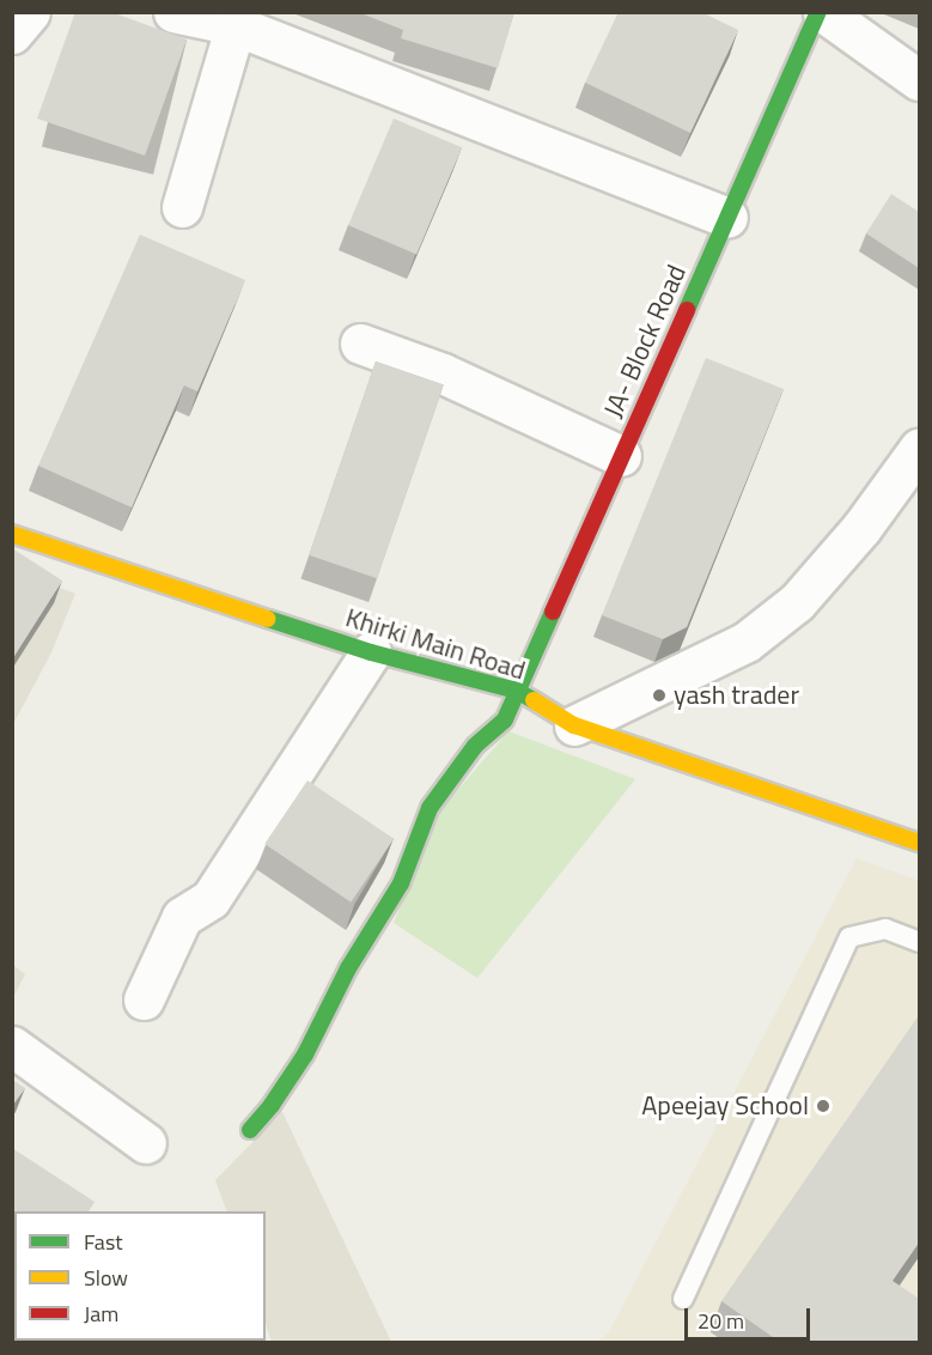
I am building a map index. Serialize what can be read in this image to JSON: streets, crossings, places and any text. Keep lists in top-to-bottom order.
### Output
{
  "streets": {
    "street": ["JA- Block Road", "Khirki Main Road"]
  },
  "crossings": [
    ["JA- Block Road", "Khirki Main Road"]
  ],
  "places": ["yash trader", "Apeejay School"],
  "legend": ["Fast", "Slow", "Jam"],
  "scale_bar": "20 m"
}
